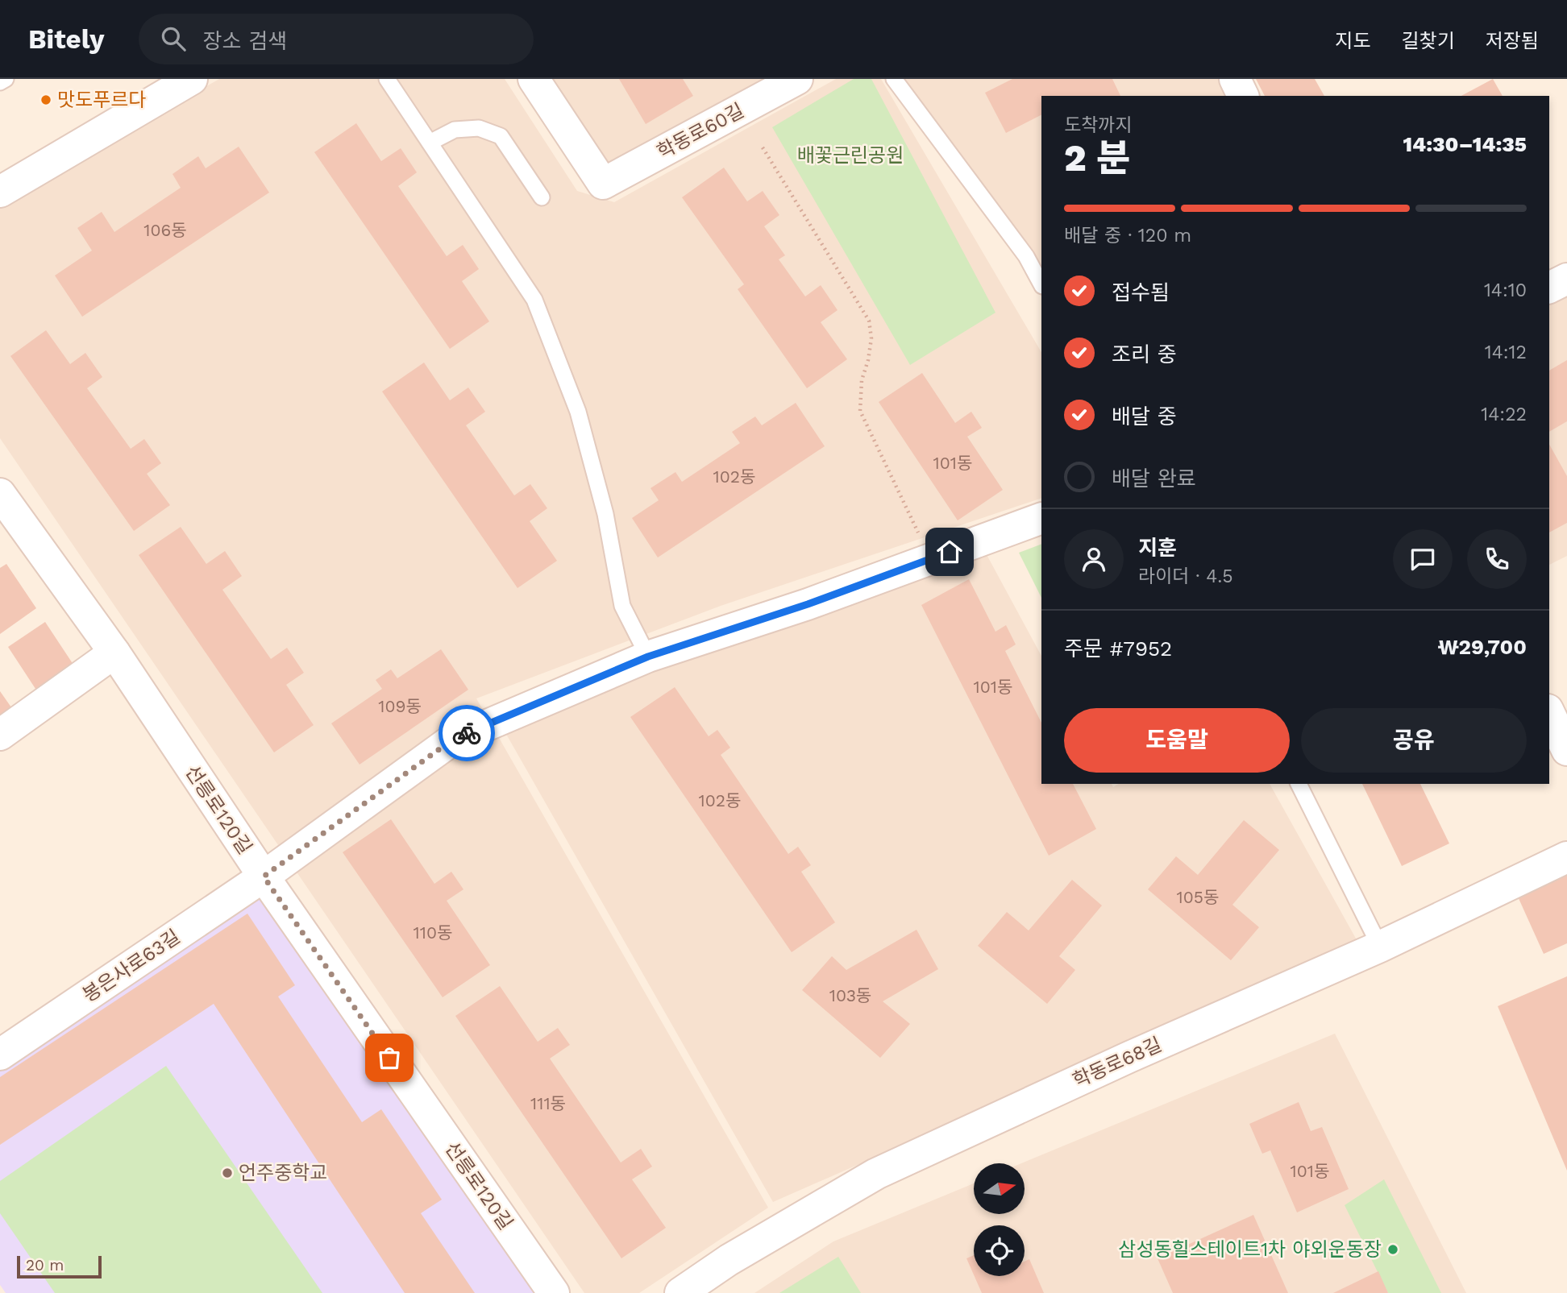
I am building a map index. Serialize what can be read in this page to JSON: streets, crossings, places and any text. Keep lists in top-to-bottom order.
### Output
{
  "streets": {
    "street": [
      "학동로60길",
      "선릉로120길",
      "봉은사로63길",
      "학동로68길"
    ]
  },
  "crossings": [
    ["선릉로120길", "봉은사로63길"]
  ],
  "parks": ["배꽃근린공원"],
  "places": ["맛도푸르다", "언주중학교", "삼성동힐스테이트1차 야외운동장"],
  "house_numbers": [
    "106동",
    "101동",
    "102동",
    "101동",
    "109동",
    "102동",
    "105동",
    "110동",
    "103동",
    "111동",
    "101동"
  ],
  "scale_bar": "20 m",
  "north": "right",
  "page": {
    "header": "Bitely",
    "search": "장소 검색",
    "nav": ["지도", "길찾기", "저장됨"],
    "heading": ["2 분", "도착까지", "14:30–14:35"],
    "panel": [
      "지훈",
      "라이더 · 4.5",
      "주문 #7952",
      "₩29,700"
    ],
    "bar": "배달 중 · 120 m",
    "list": [
      ["접수됨", "14:10"],
      ["조리 중", "14:12"],
      ["배달 중", "14:22"],
      "배달 완료"
    ],
    "buttons": ["도움말", "공유"],
    "scale": "20 m"
  }
}
